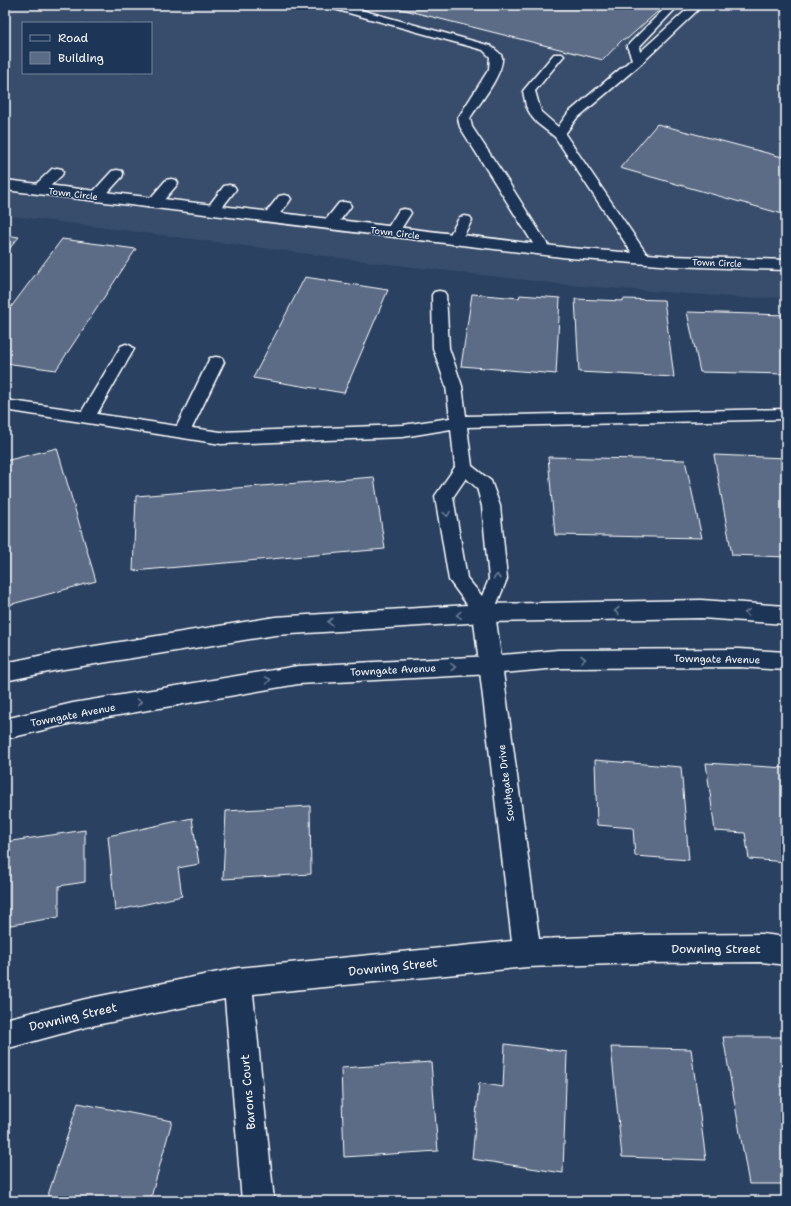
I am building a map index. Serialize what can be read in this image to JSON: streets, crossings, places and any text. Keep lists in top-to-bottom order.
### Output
{
  "streets": {
    "street": [
      "Town Circle",
      "Towngate Avenue",
      "Southgate Drive",
      "Downing Street",
      "Barons Court"
    ]
  },
  "crossings": [
    ["Towngate Avenue", "Southgate Drive"],
    ["Southgate Drive", "Downing Street"],
    ["Downing Street", "Barons Court"]
  ],
  "legend": ["Road", "Building"]
}
